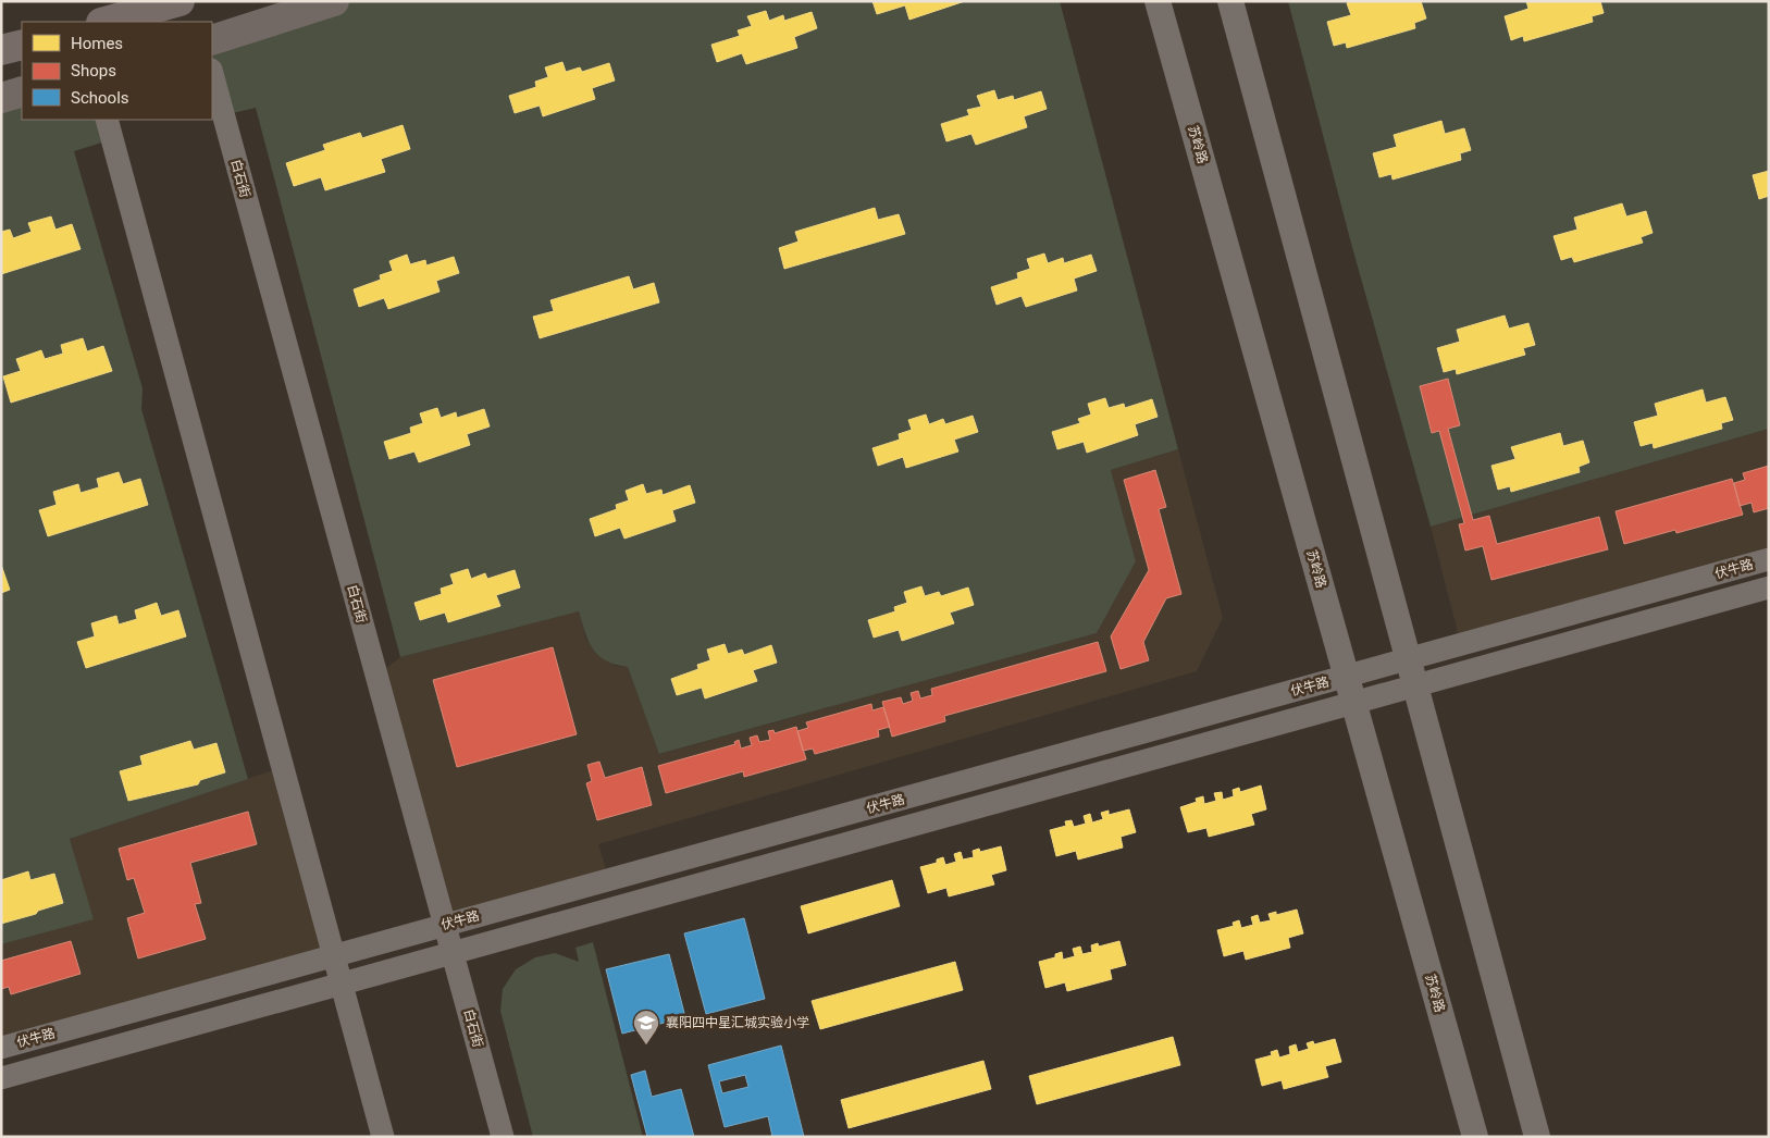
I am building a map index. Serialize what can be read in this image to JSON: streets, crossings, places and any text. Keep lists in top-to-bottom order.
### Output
{
  "streets": {
    "main road": ["苏岭路"],
    "street": ["白石街", "伏牛路"]
  },
  "crossings": [
    ["苏岭路", "伏牛路"],
    ["白石街", "伏牛路"]
  ],
  "places": {
    "school or university": ["襄阳四中星汇城实验小学"]
  },
  "legend": ["Homes", "Shops", "Schools"]
}
